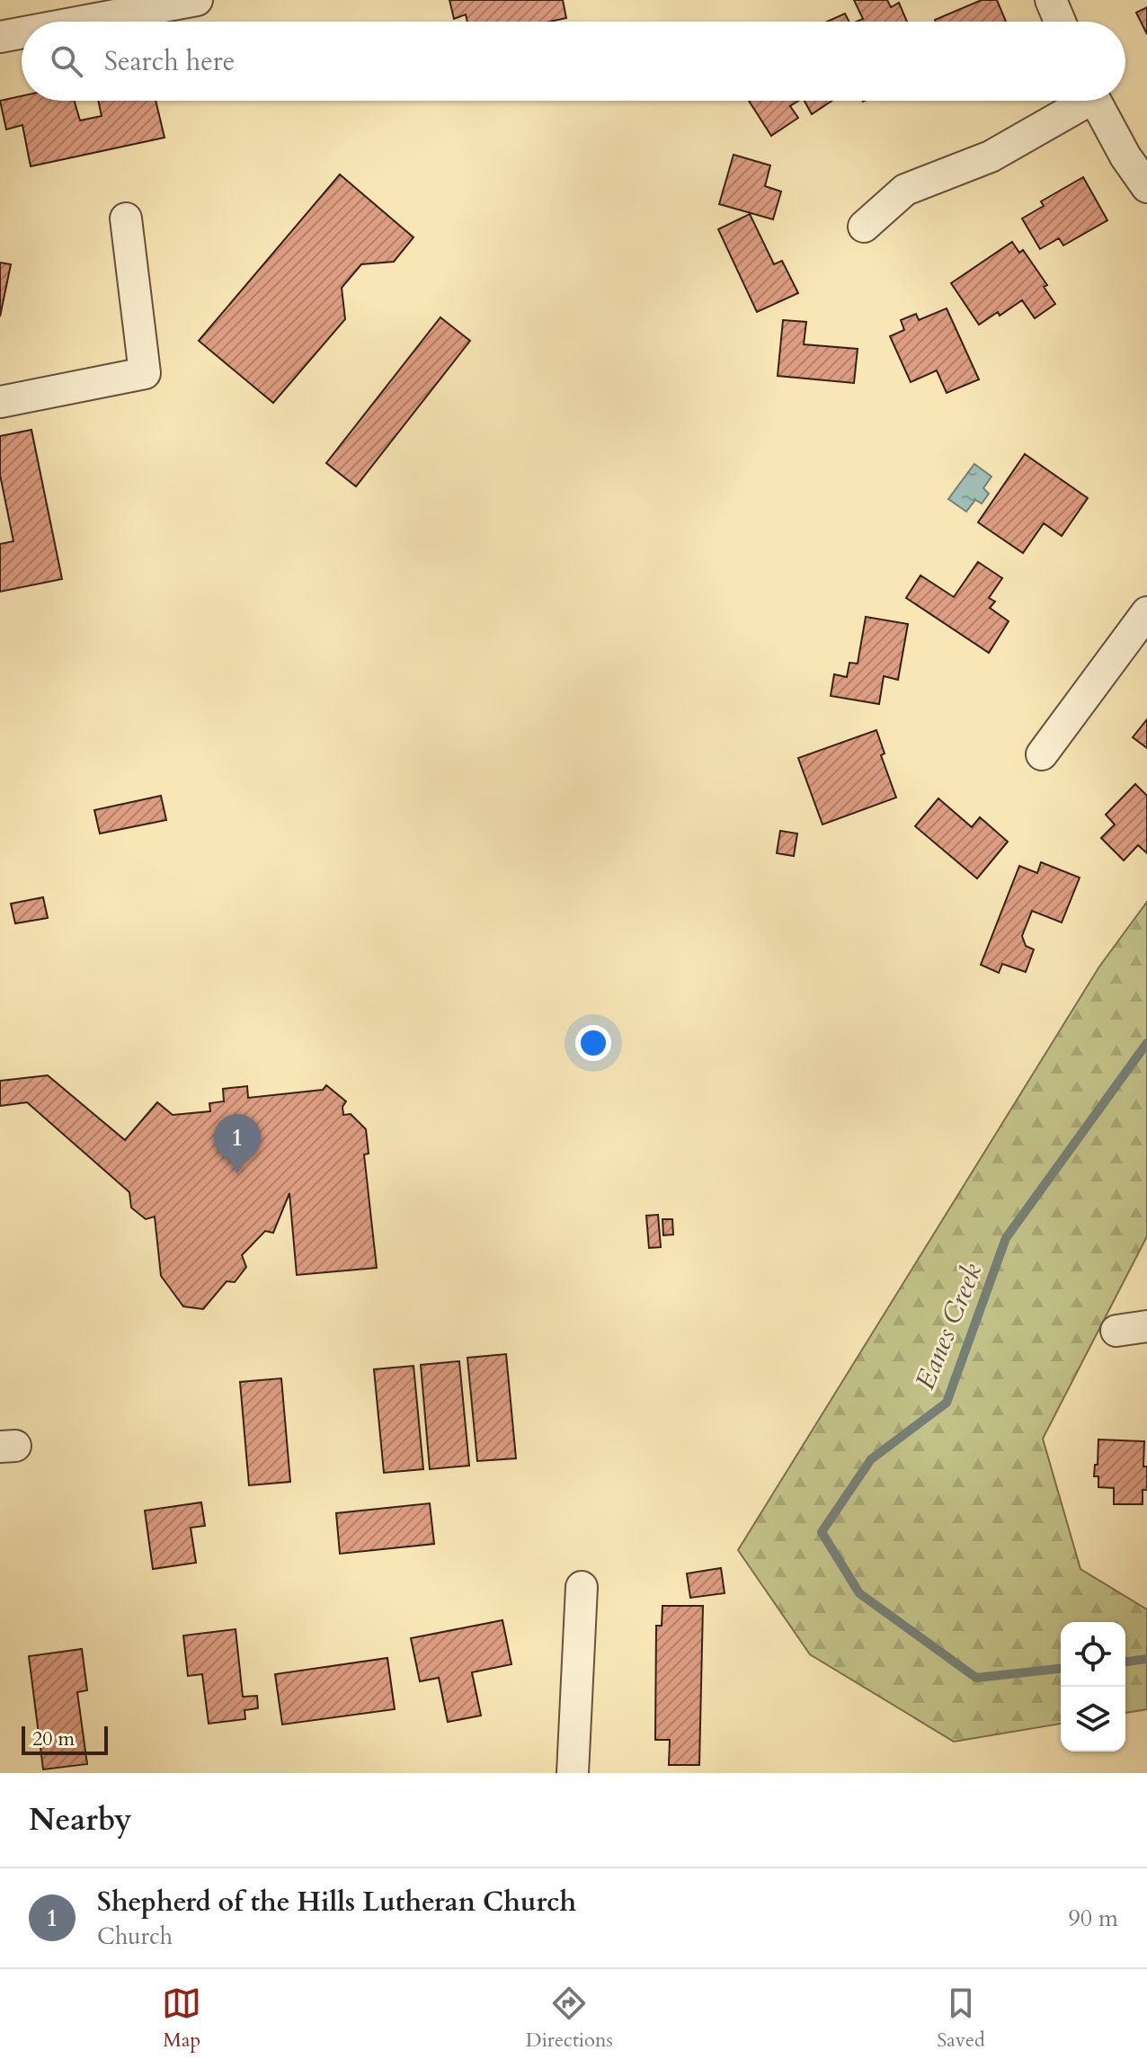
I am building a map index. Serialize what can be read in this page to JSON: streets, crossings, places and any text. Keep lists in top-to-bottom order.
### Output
{
  "water": ["Eanes Creek"],
  "scale_bar": "20 m",
  "page": {
    "search": "Search here",
    "pins": "1",
    "scale": "20 m",
    "heading": "Nearby",
    "list": [
      {
        "mark": "1",
        "name": "Shepherd of the Hills Lutheran Church",
        "note": "Church",
        "value": "90 m"
      }
    ],
    "nav": ["Map", "Directions", "Saved"]
  }
}
